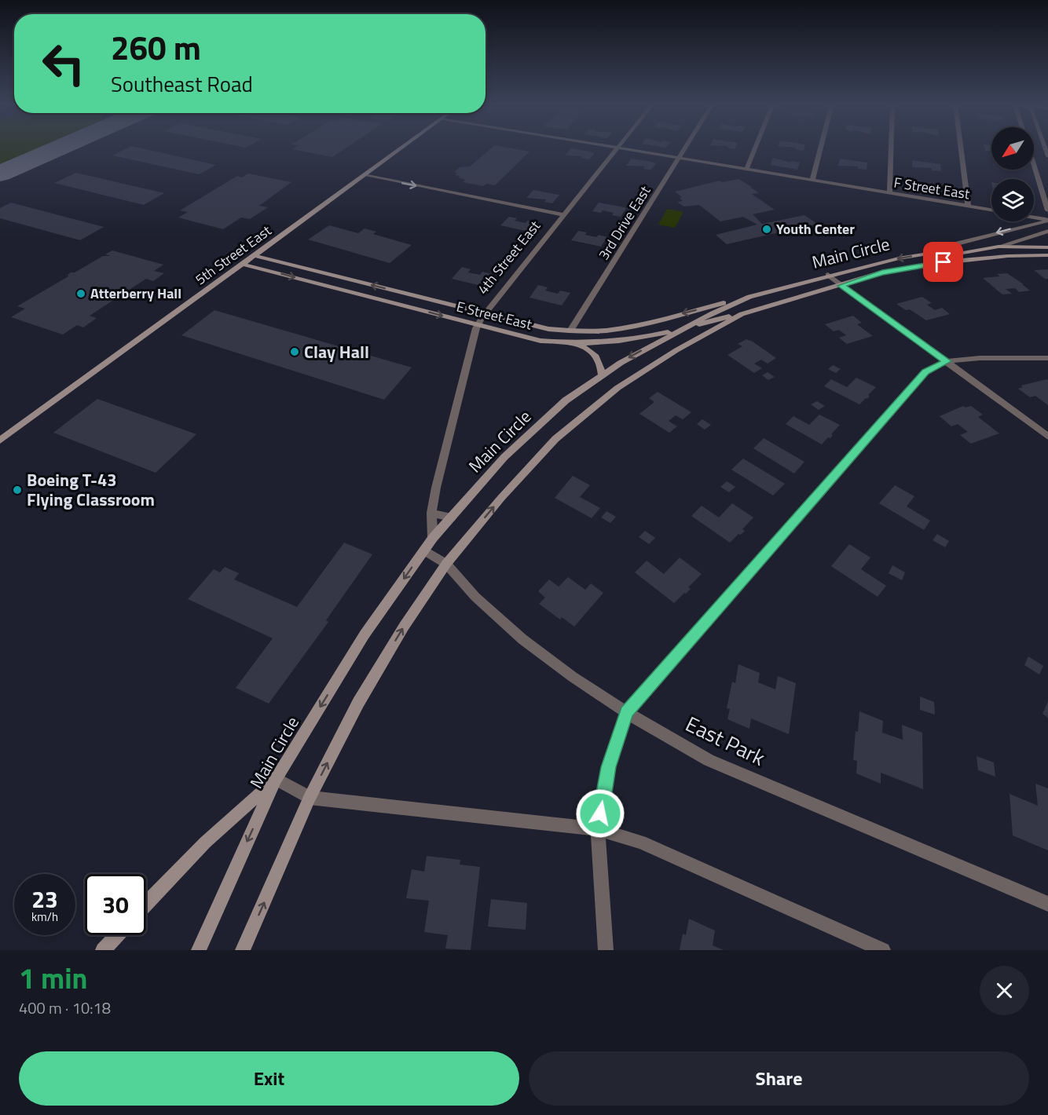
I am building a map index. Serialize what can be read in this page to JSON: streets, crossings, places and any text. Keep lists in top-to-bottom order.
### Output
{
  "streets": {
    "street": [
      "F Street East",
      "3rd Drive East",
      "Main Circle",
      "5th Street East",
      "4th Street East",
      "E Street East",
      "East Park"
    ]
  },
  "crossings": [
    ["F Street East", "3rd Drive East"],
    ["3rd Drive East", "E Street East"],
    ["Main Circle", "4th Street East"],
    ["Main Circle", "E Street East"],
    ["Main Circle", "East Park"],
    ["5th Street East", "E Street East"],
    ["4th Street East", "E Street East"]
  ],
  "places": [
    "Youth Center",
    "Atterberry Hall",
    "Clay Hall",
    "Boeing T-43 Flying Classroom"
  ],
  "north": "bottom left",
  "page": {
    "turn": ["260 m", "Southeast Road"],
    "speed": "23 km/h",
    "limit": "30",
    "heading": ["1 min", "400 m · 10:18"],
    "buttons": ["Exit", "Share"]
  }
}
